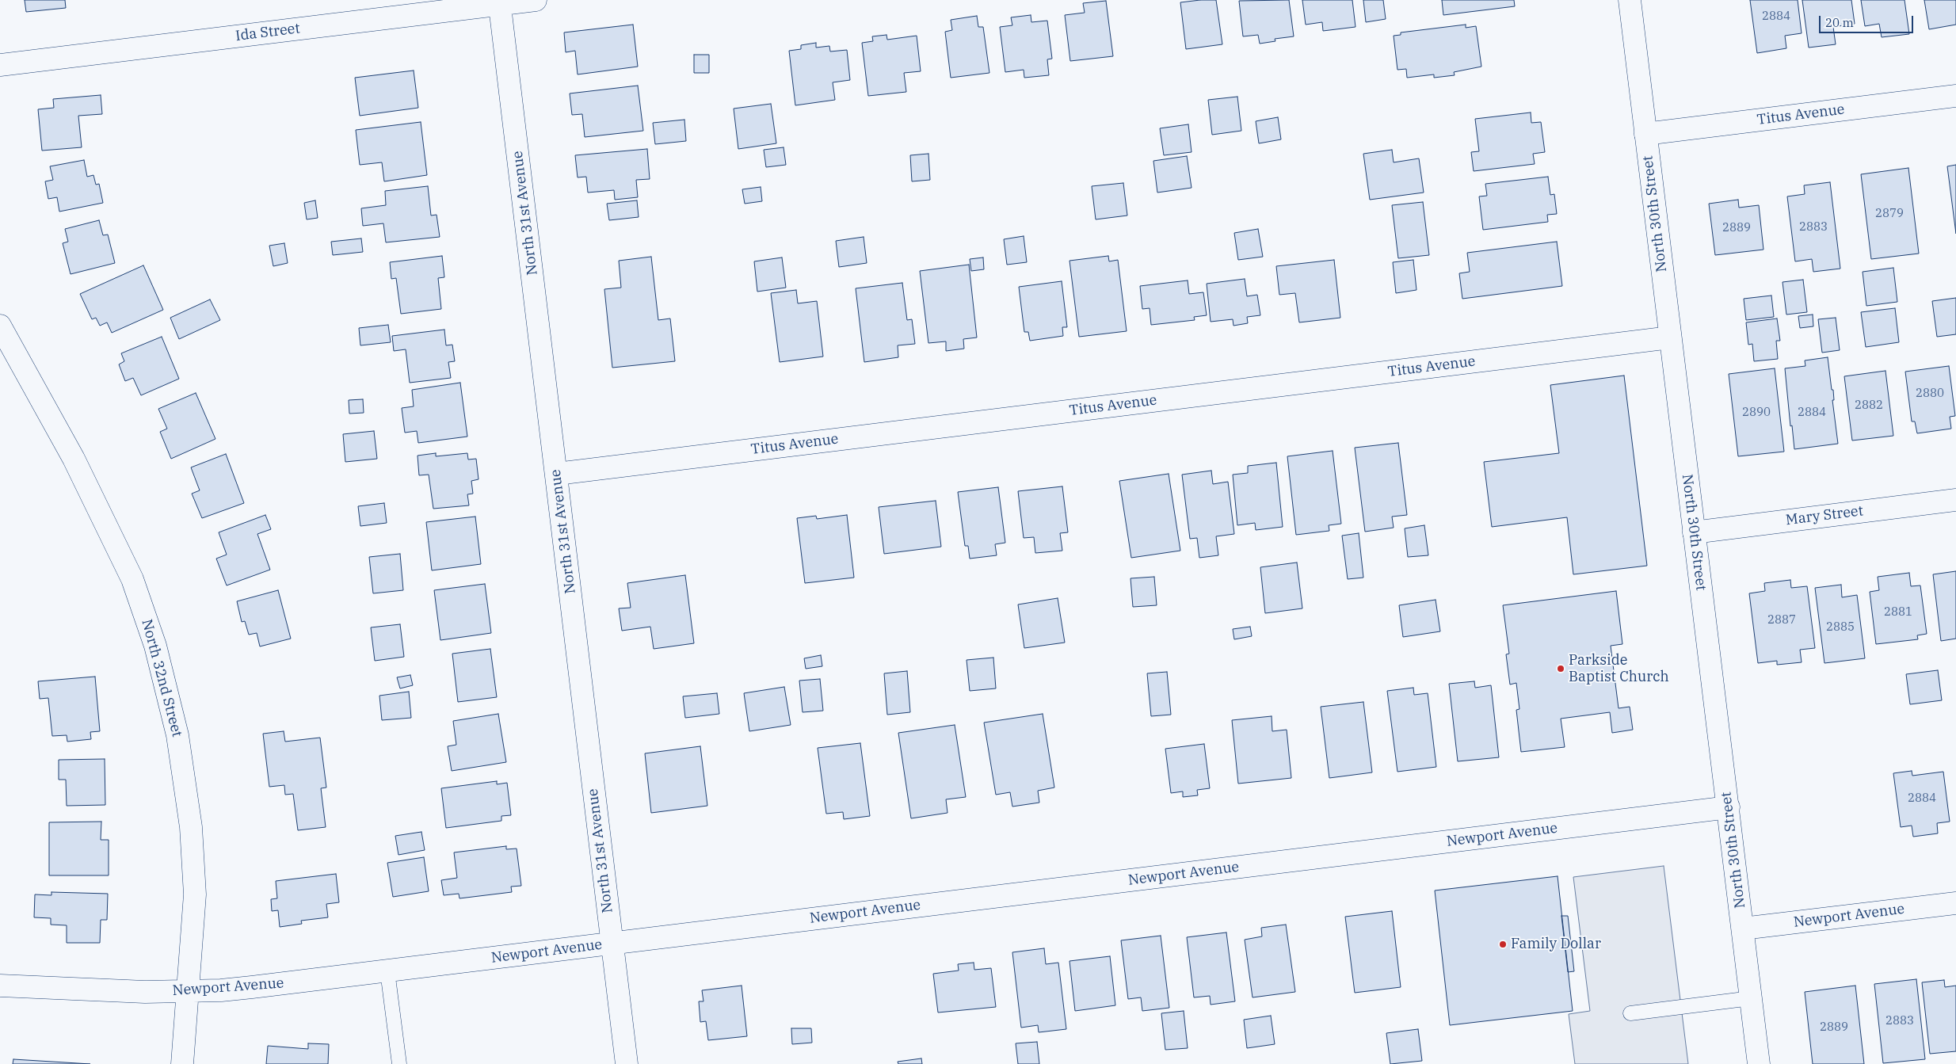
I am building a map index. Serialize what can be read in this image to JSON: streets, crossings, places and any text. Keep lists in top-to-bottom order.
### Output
{
  "streets": {
    "main road": [
      "Ida Street",
      "Titus Avenue",
      "North 31st Avenue",
      "North 30th Street",
      "Mary Street",
      "North 32nd Street",
      "Newport Avenue"
    ]
  },
  "crossings": [
    ["Ida Street", "North 31st Avenue"],
    ["Titus Avenue", "North 31st Avenue"],
    ["Titus Avenue", "North 30th Street"],
    ["North 31st Avenue", "Newport Avenue"],
    ["North 30th Street", "Mary Street"],
    ["North 30th Street", "Newport Avenue"],
    ["North 32nd Street", "Newport Avenue"]
  ],
  "places": ["Parkside Baptist Church", "Family Dollar"],
  "house_numbers": [
    "2884",
    "2879",
    "2883",
    "2889",
    "2880",
    "2882",
    "2890",
    "2884",
    "2881",
    "2887",
    "2885",
    "2884",
    "2883",
    "2889"
  ],
  "scale_bar": "20 m"
}
